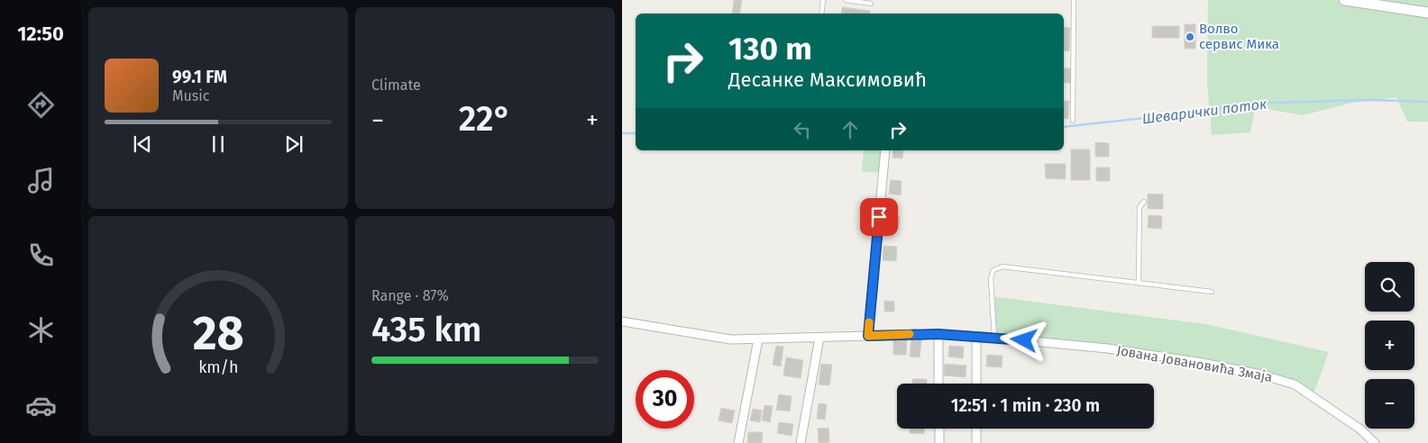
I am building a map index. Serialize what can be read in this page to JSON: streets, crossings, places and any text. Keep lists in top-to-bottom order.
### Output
{
  "streets": {
    "street": ["Јована Јовановића Змаја"]
  },
  "water": ["Шеварички поток"],
  "places": ["Волво сервис Мика"],
  "page": {
    "tabs": "12:50",
    "tile": [
      "Climate",
      ["Range · 87%", "435 km"]
    ],
    "turn": ["130 m", "Десанке Максимовић"],
    "song": ["99.1 FM", "Music"],
    "heat": ["−", "22°", "+"],
    "map_buttons": ["+", "−"],
    "limit": "30",
    "trip": "12:51 · 1 min · 230 m",
    "gauge": ["28", "km/h"]
  }
}
